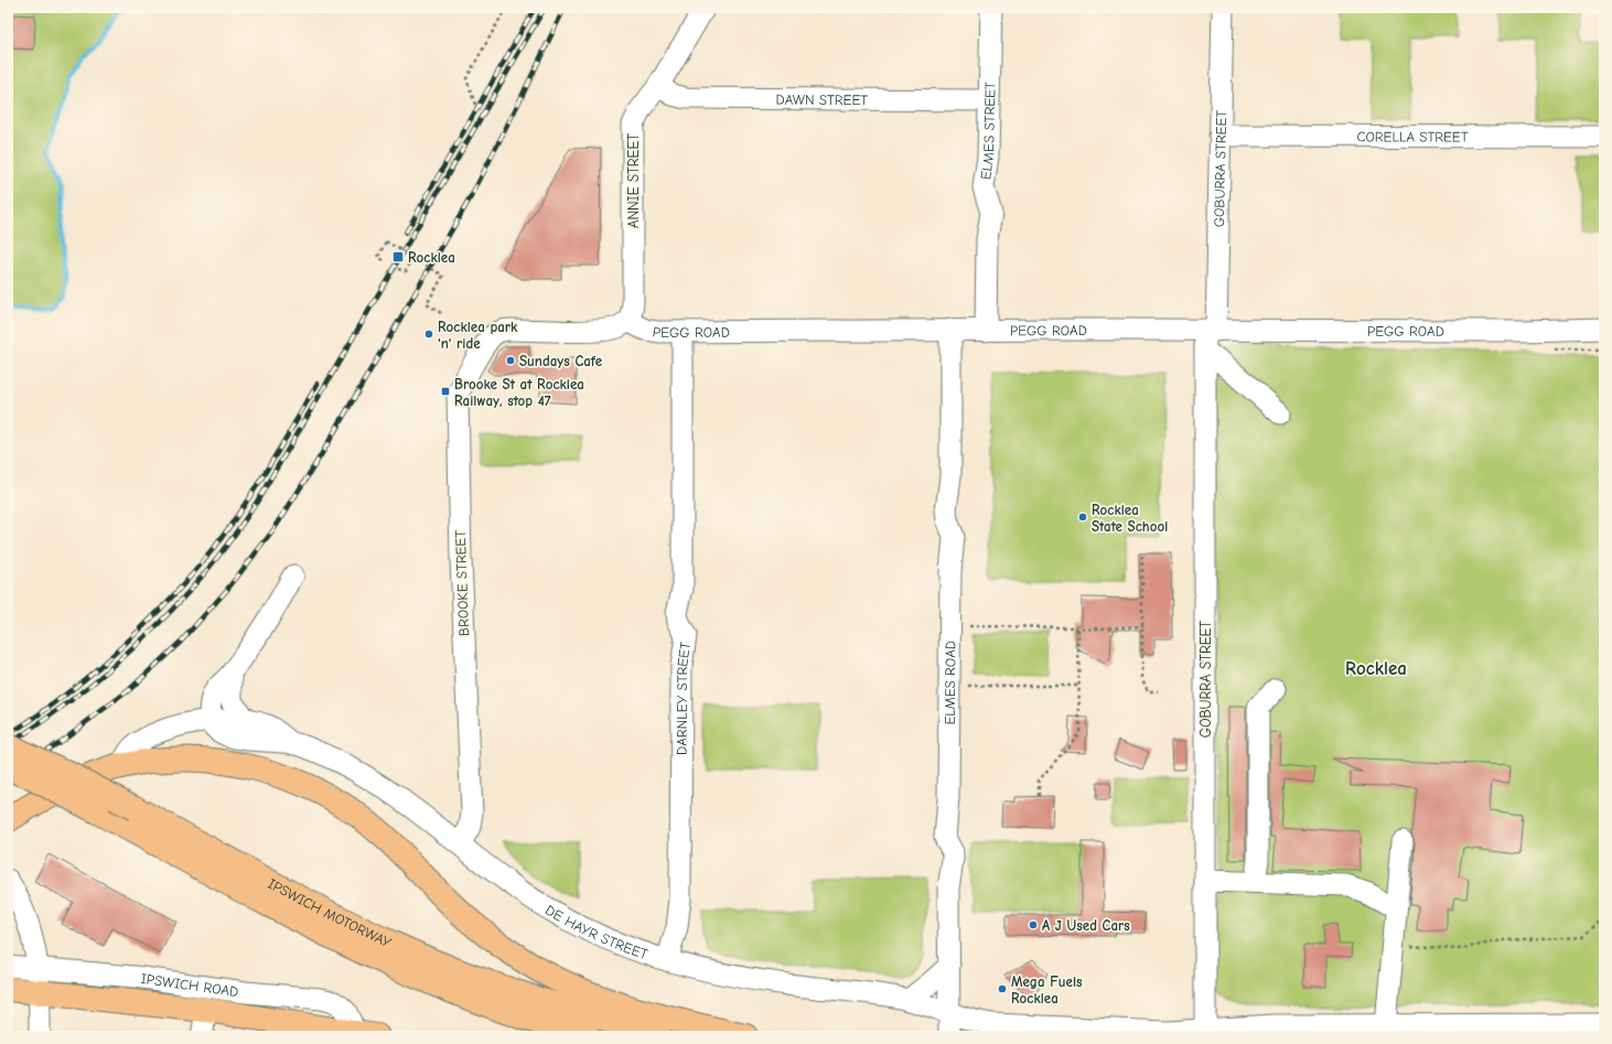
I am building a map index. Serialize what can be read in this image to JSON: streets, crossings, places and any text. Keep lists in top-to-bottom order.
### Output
{
  "streets": {
    "main road": ["IPSWICH MOTORWAY", "IPSWICH ROAD"],
    "street": [
      "DAWN STREET",
      "ELMES STREET",
      "CORELLA STREET",
      "GOBURRA STREET",
      "ANNIE STREET",
      "PEGG ROAD",
      "BROOKE STREET",
      "ELMES ROAD",
      "DARNLEY STREET",
      "DE HAYR STREET"
    ]
  },
  "crossings": [
    ["DAWN STREET", "ELMES STREET"],
    ["DAWN STREET", "ANNIE STREET"],
    ["ELMES STREET", "PEGG ROAD"],
    ["CORELLA STREET", "GOBURRA STREET"],
    ["GOBURRA STREET", "PEGG ROAD"],
    ["ANNIE STREET", "PEGG ROAD"],
    ["ANNIE STREET", "BROOKE STREET"],
    ["PEGG ROAD", "BROOKE STREET"],
    ["PEGG ROAD", "ELMES ROAD"],
    ["PEGG ROAD", "DARNLEY STREET"],
    ["BROOKE STREET", "DE HAYR STREET"],
    ["ELMES ROAD", "DE HAYR STREET"],
    ["DARNLEY STREET", "DE HAYR STREET"]
  ],
  "districts": ["Rocklea"],
  "places": {
    "transit": ["Rocklea", "Brooke St at Rocklea Railway, stop 47"],
    "other": [
      "Rocklea park 'n' ride",
      "Sundays Cafe",
      "Rocklea State School",
      "A J Used Cars",
      "Mega Fuels Rocklea"
    ]
  }
}
